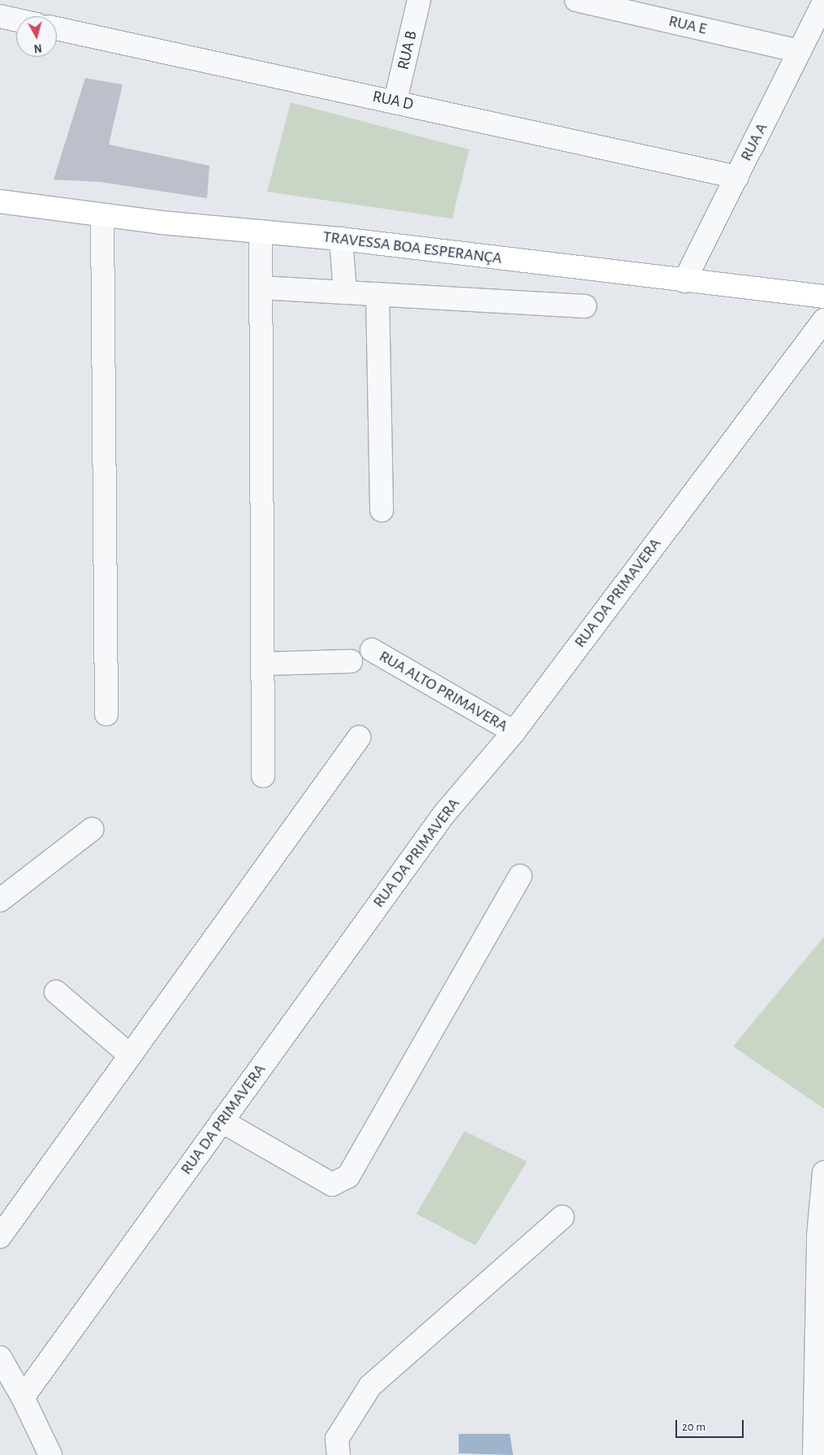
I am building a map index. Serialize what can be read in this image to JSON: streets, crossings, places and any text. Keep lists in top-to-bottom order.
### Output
{
  "streets": {
    "main road": ["TRAVESSA BOA ESPERANÇA"],
    "street": [
      "RUA E",
      "RUA B",
      "RUA D",
      "RUA A",
      "RUA DA PRIMAVERA",
      "RUA ALTO PRIMAVERA"
    ]
  },
  "crossings": [
    ["RUA E", "RUA A"],
    ["RUA B", "RUA D"],
    ["RUA D", "RUA A"],
    ["RUA A", "TRAVESSA BOA ESPERANÇA"],
    ["RUA DA PRIMAVERA", "RUA ALTO PRIMAVERA"]
  ],
  "scale_bar": "20 m",
  "north": "bottom"
}
